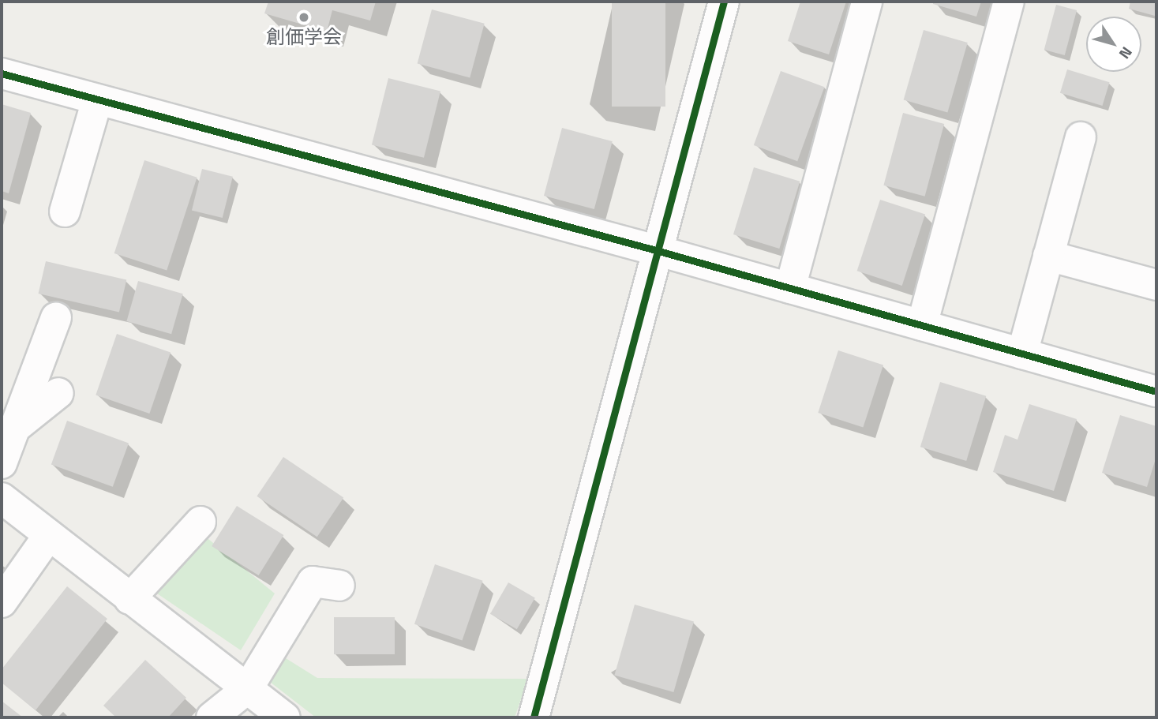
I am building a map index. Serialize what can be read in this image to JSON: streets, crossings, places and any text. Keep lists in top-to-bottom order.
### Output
{
  "places": ["創価学会"],
  "north": "bottom right"
}
